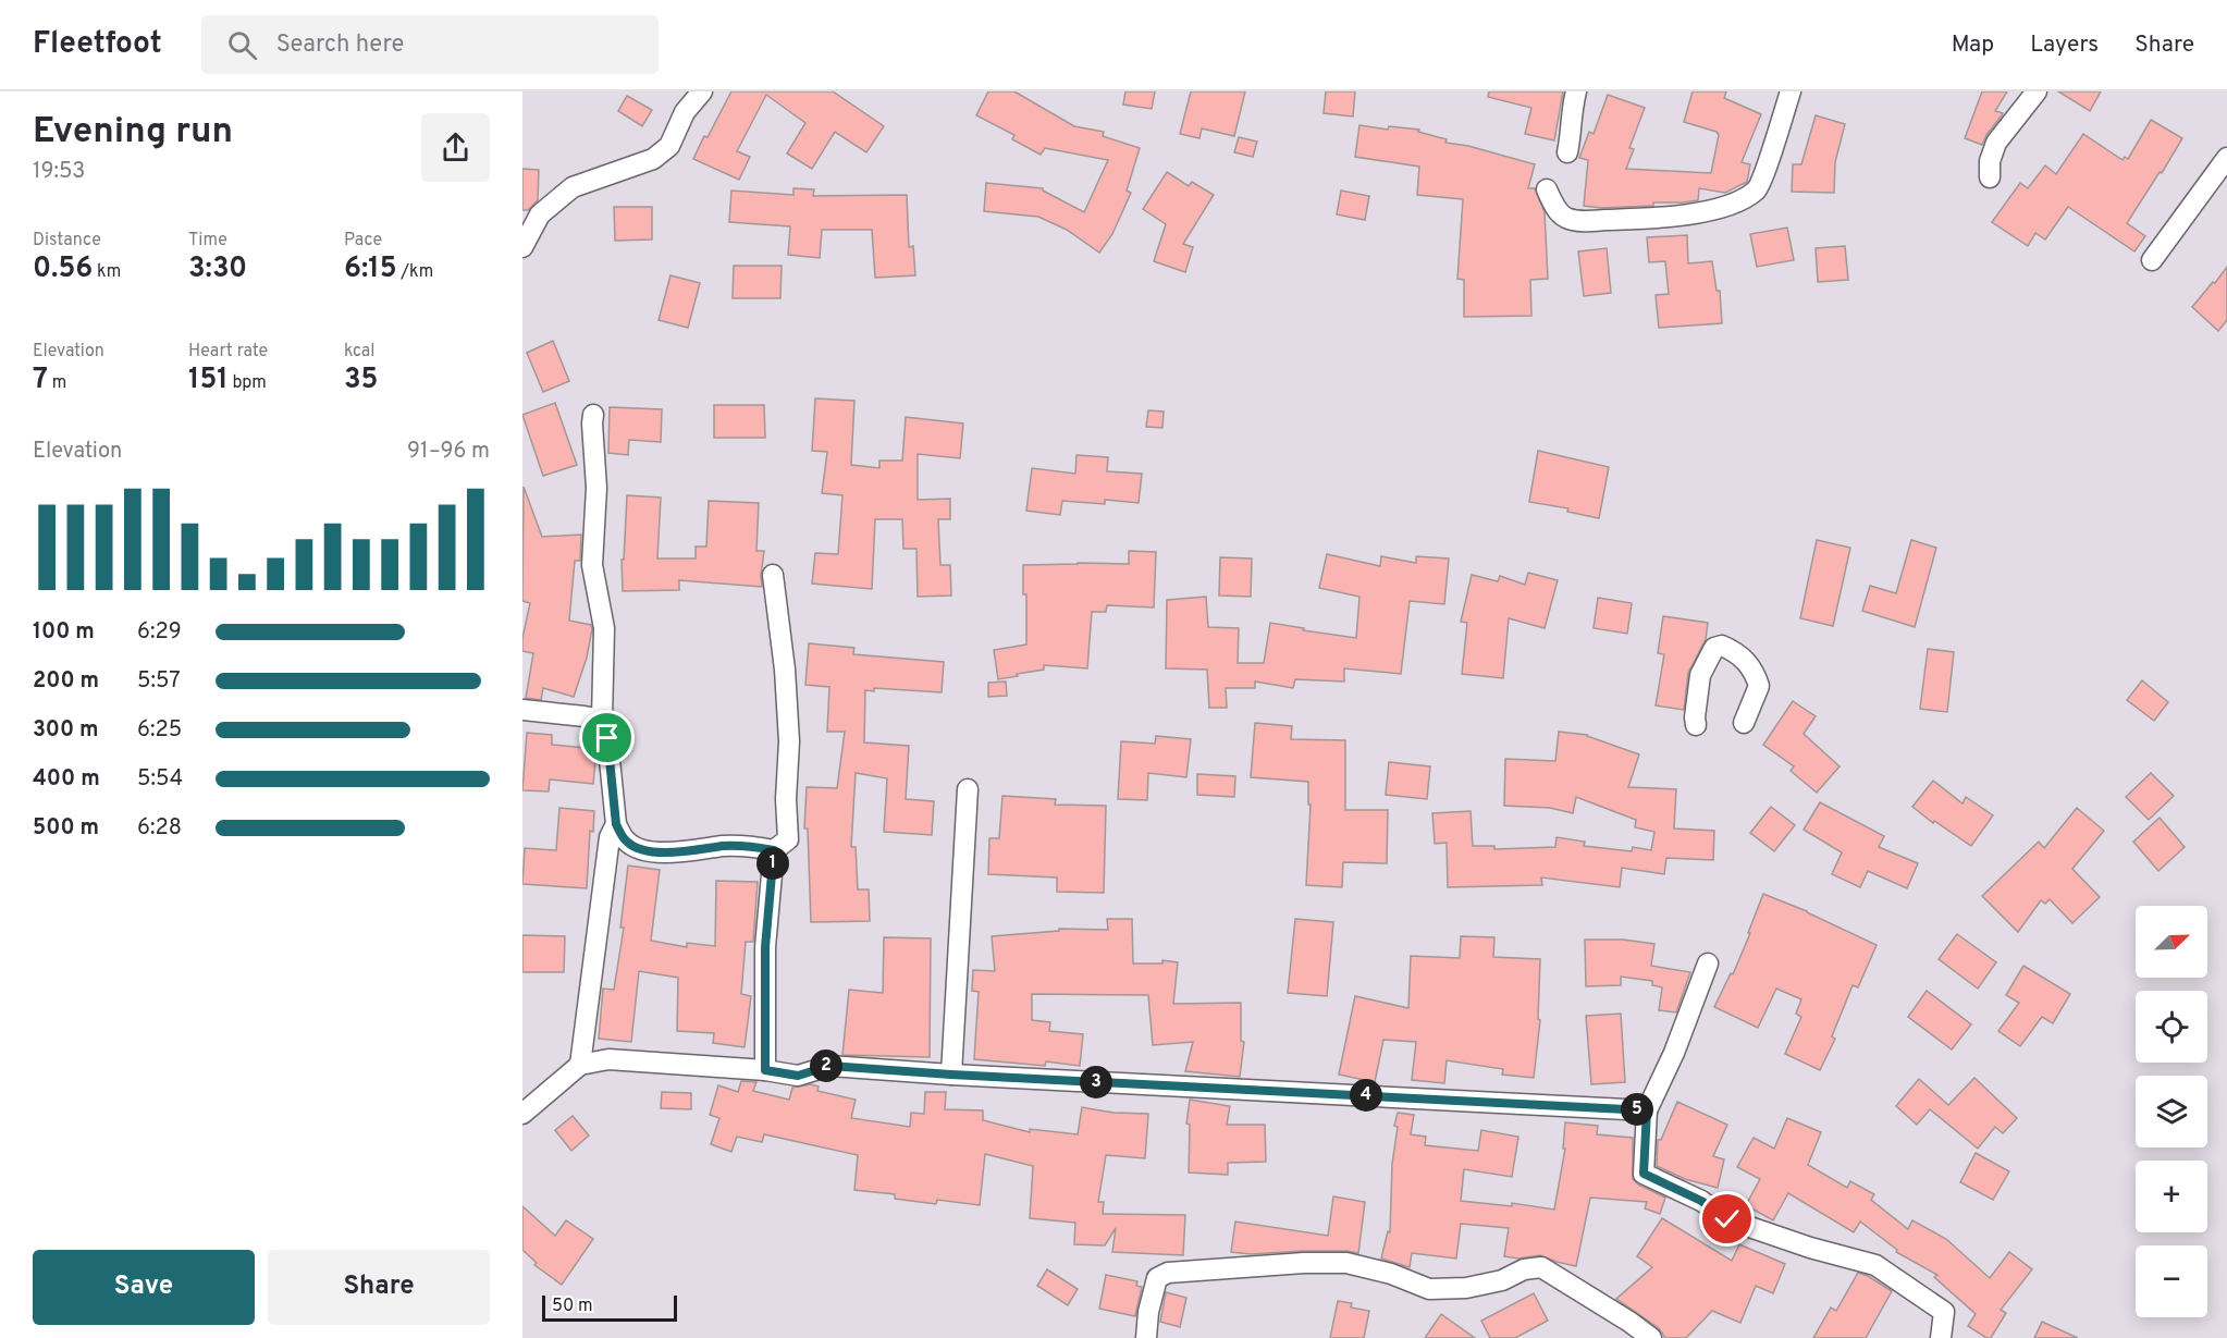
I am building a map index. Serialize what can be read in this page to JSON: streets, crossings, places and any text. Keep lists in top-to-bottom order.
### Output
{
  "scale_bar": "50 m",
  "north": "top right",
  "page": {
    "header": "Fleetfoot",
    "search": "Search here",
    "nav": ["Map", "Layers", "Share"],
    "heading": ["Evening run", "19:53"],
    "stats": [
      ["Distance", "0.56 km"],
      ["Time", "3:30"],
      ["Pace", "6:15 /km"],
      ["Elevation", "7 m"],
      ["Heart rate", "151 bpm"],
      ["kcal", "35"]
    ],
    "chart": ["Elevation", "91–96 m"],
    "list": [
      {
        "name": "100 m",
        "note": "6:29"
      },
      {
        "name": "200 m",
        "note": "5:57"
      },
      {
        "name": "300 m",
        "note": "6:25"
      },
      {
        "name": "400 m",
        "note": "5:54"
      },
      {
        "name": "500 m",
        "note": "6:28"
      }
    ],
    "pins": [
      "1",
      "2",
      "3",
      "4",
      "5"
    ],
    "map_buttons": ["+", "−"],
    "buttons": ["Save", "Share"],
    "scale": "50 m"
  }
}
